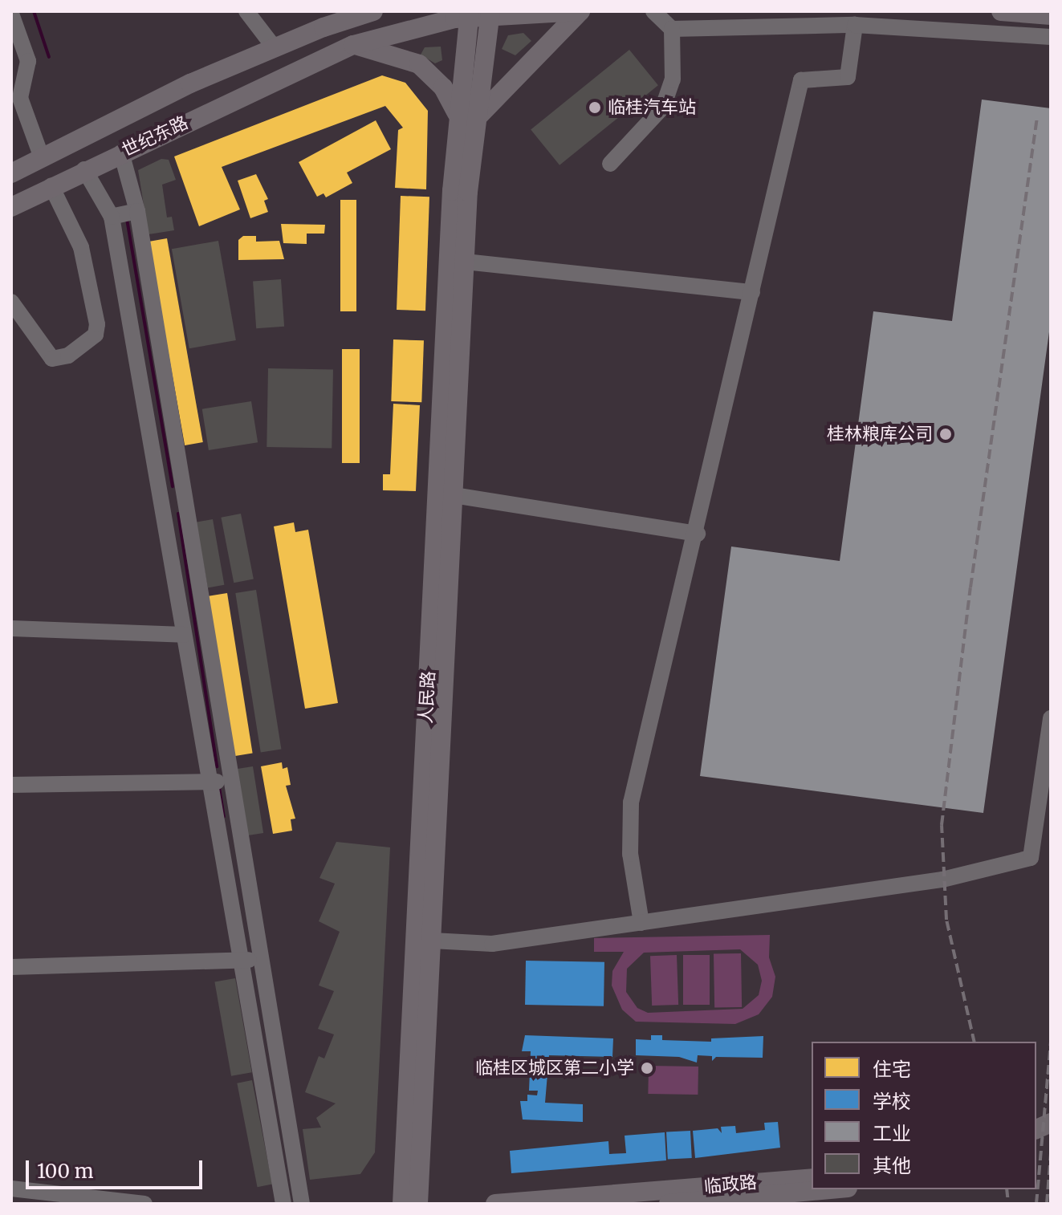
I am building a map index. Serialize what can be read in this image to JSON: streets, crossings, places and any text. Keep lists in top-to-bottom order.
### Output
{
  "streets": {
    "main road": ["世纪东路", "人民路", "临政路"]
  },
  "places": ["临桂汽车站", "桂林粮库公司", "临桂区城区第二小学"],
  "legend": [
    "住宅",
    "学校",
    "工业",
    "其他"
  ],
  "scale_bar": "100 m"
}
